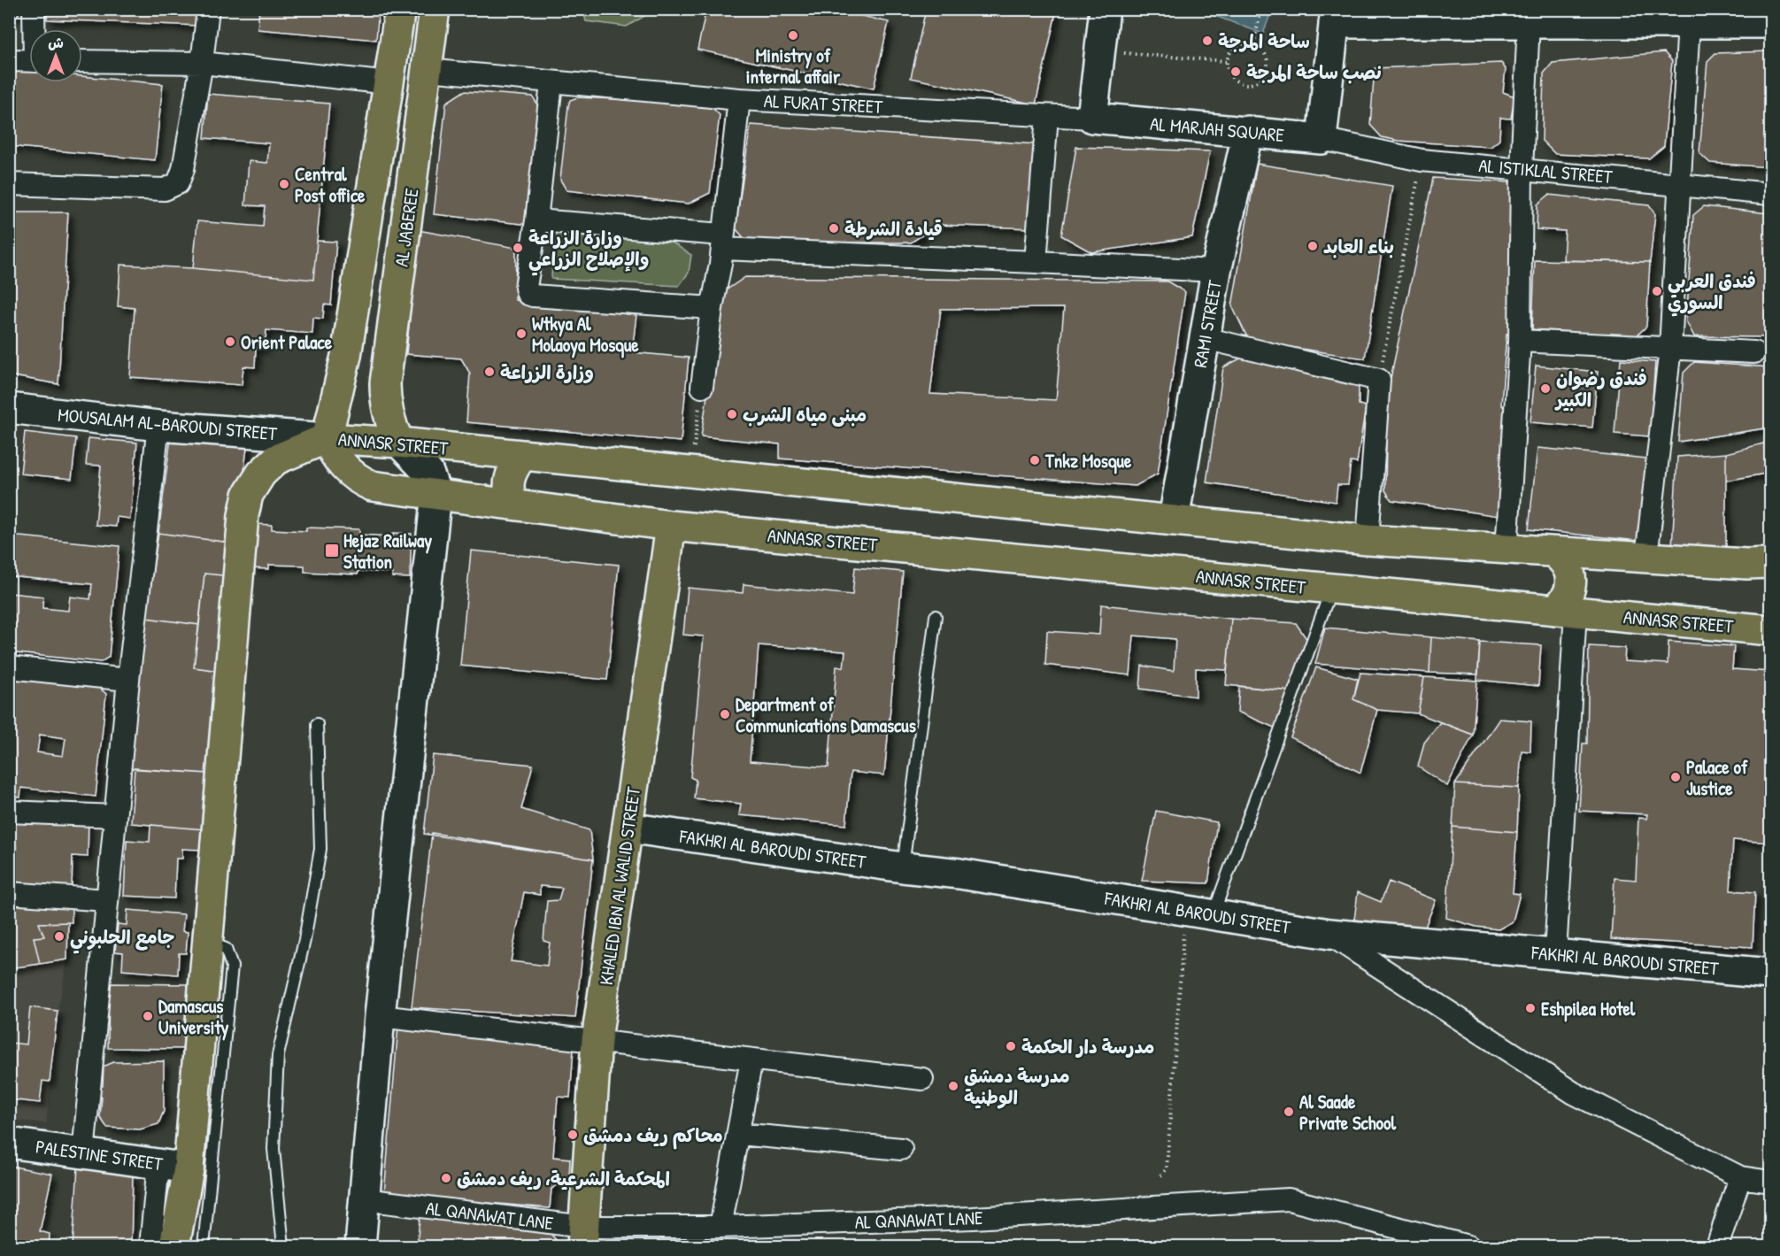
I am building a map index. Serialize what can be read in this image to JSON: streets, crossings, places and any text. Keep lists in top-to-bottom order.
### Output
{
  "streets": {
    "main road": [
      "AL MARJAH SQUARE",
      "AL JABEREE",
      "RAMI STREET",
      "MOUSALAM AL-BAROUDI STREET",
      "ANNASR STREET",
      "FAKHRI AL BAROUDI STREET",
      "KHALED IBN AL WALID STREET",
      "PALESTINE STREET"
    ],
    "street": ["AL FURAT STREET", "AL ISTIKLAL STREET", "AL QANAWAT LANE"]
  },
  "crossings": [
    ["AL FURAT STREET", "AL MARJAH SQUARE"],
    ["AL FURAT STREET", "AL JABEREE"],
    ["AL MARJAH SQUARE", "AL ISTIKLAL STREET"],
    ["AL MARJAH SQUARE", "RAMI STREET"],
    ["AL JABEREE", "MOUSALAM AL-BAROUDI STREET"],
    ["AL JABEREE", "ANNASR STREET"],
    ["RAMI STREET", "ANNASR STREET"],
    ["MOUSALAM AL-BAROUDI STREET", "ANNASR STREET"],
    ["ANNASR STREET", "KHALED IBN AL WALID STREET"],
    ["FAKHRI AL BAROUDI STREET", "KHALED IBN AL WALID STREET"],
    ["KHALED IBN AL WALID STREET", "AL QANAWAT LANE"]
  ],
  "places": {
    "other": [
      "Ministry of internal affair",
      "ساحة المرجة",
      "نصب ساحة المرجة",
      "Central Post office",
      "قيادة الشرطة",
      "بناء العابد",
      "وزارة الزراعة والإصلاح الزراعي",
      "فندق العربي السوري",
      "Wtkya Al Molaoya Mosque",
      "Orient Palace",
      "وزارة الزراعة",
      "فندق رضوان الكبير",
      "مبنى مياه الشرب",
      "Tnkz Mosque",
      "Department of Communications Damascus",
      "Palace of Justice",
      "جامع الحلبوني",
      "Eshpilea Hotel",
      "Damascus University",
      "مدرسة دار الحكمة",
      "مدرسة دمشق الوطنية",
      "Al Saade Private School",
      "محاكم ريف دمشق",
      "المحكمة الشرعية، ريف دمشق"
    ],
    "transit": ["Hejaz Railway Station"]
  },
  "north": "top"
}
